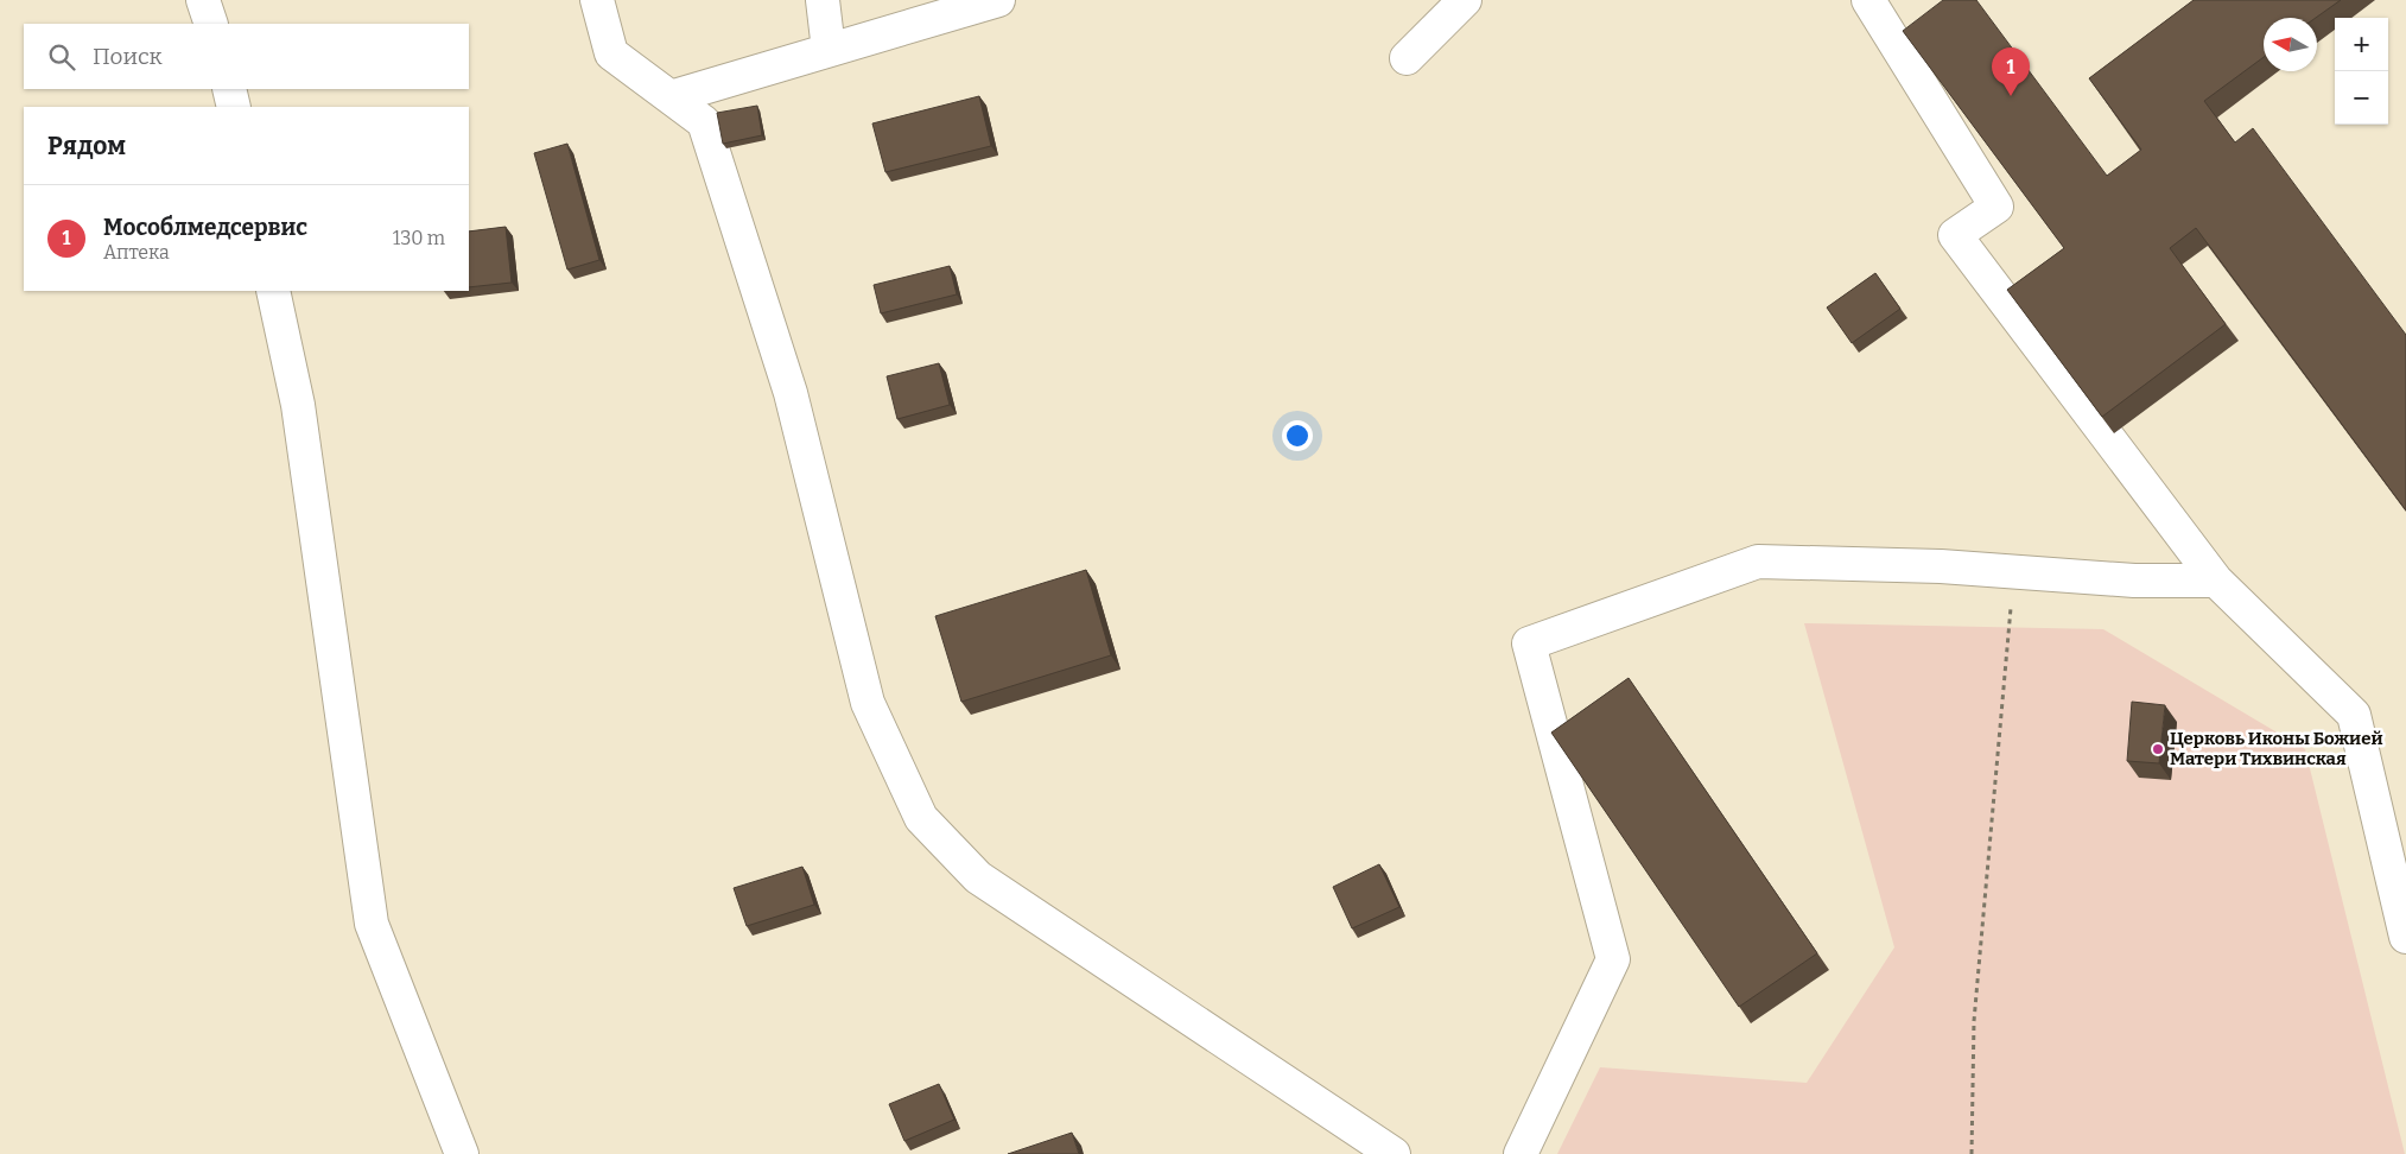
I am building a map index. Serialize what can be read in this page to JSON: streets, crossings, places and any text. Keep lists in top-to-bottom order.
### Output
{
  "places": ["Церковь Иконы Божией Матери Тихвинская"],
  "north": "left",
  "page": {
    "map_buttons": ["+", "−"],
    "search": "Поиск",
    "pins": "1",
    "heading": "Рядом",
    "list": [
      {
        "mark": "1",
        "name": "Мособлмедсервис",
        "note": "Аптека",
        "value": "130 m"
      }
    ]
  }
}
